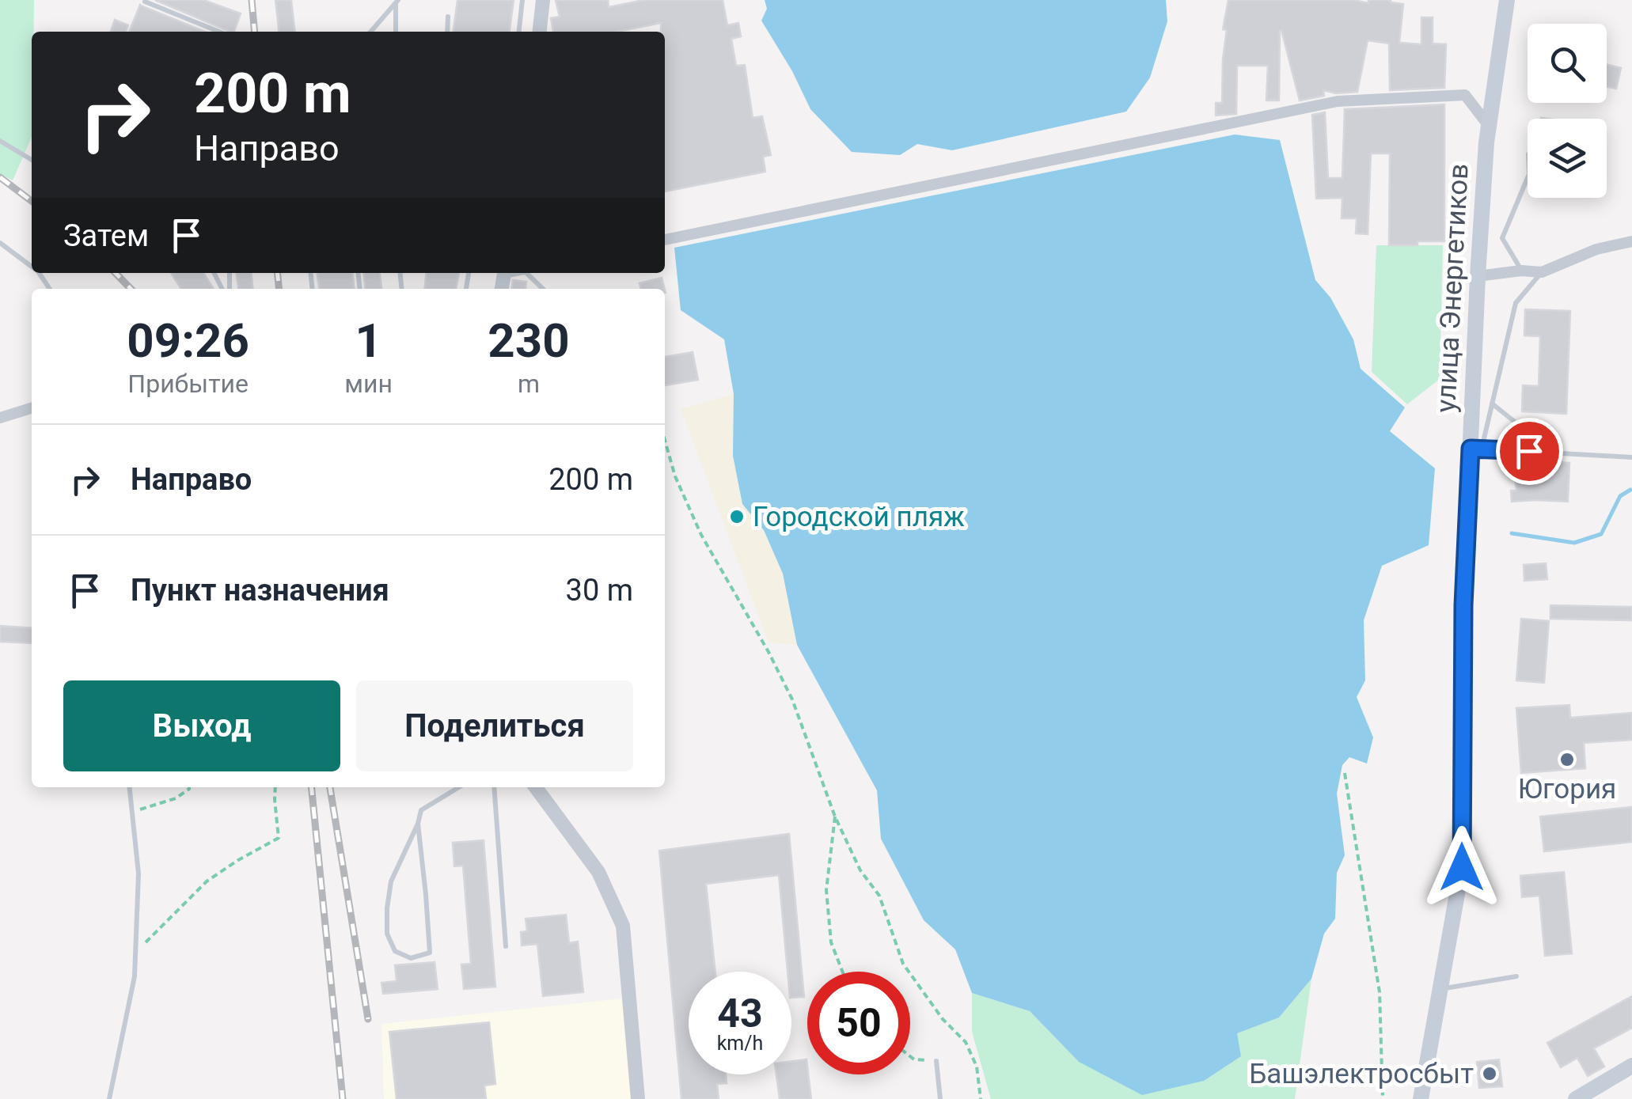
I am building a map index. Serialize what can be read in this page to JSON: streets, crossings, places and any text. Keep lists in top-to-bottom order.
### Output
{
  "streets": {
    "main road": ["улица Энергетиков"]
  },
  "places": ["Городской пляж", "Югория", "Башэлектросбыт"],
  "page": {
    "turn": ["200 m", "Направо"],
    "then": "Затем",
    "eta": [
      "09:26",
      "Прибытие",
      "1",
      "мин",
      "230",
      "m"
    ],
    "list": [
      {
        "name": "Направо",
        "value": "200 m"
      },
      {
        "name": "Пункт назначения",
        "value": "30 m"
      }
    ],
    "buttons": ["Выход", "Поделиться"],
    "speed": "43 km/h",
    "limit": "50"
  }
}
